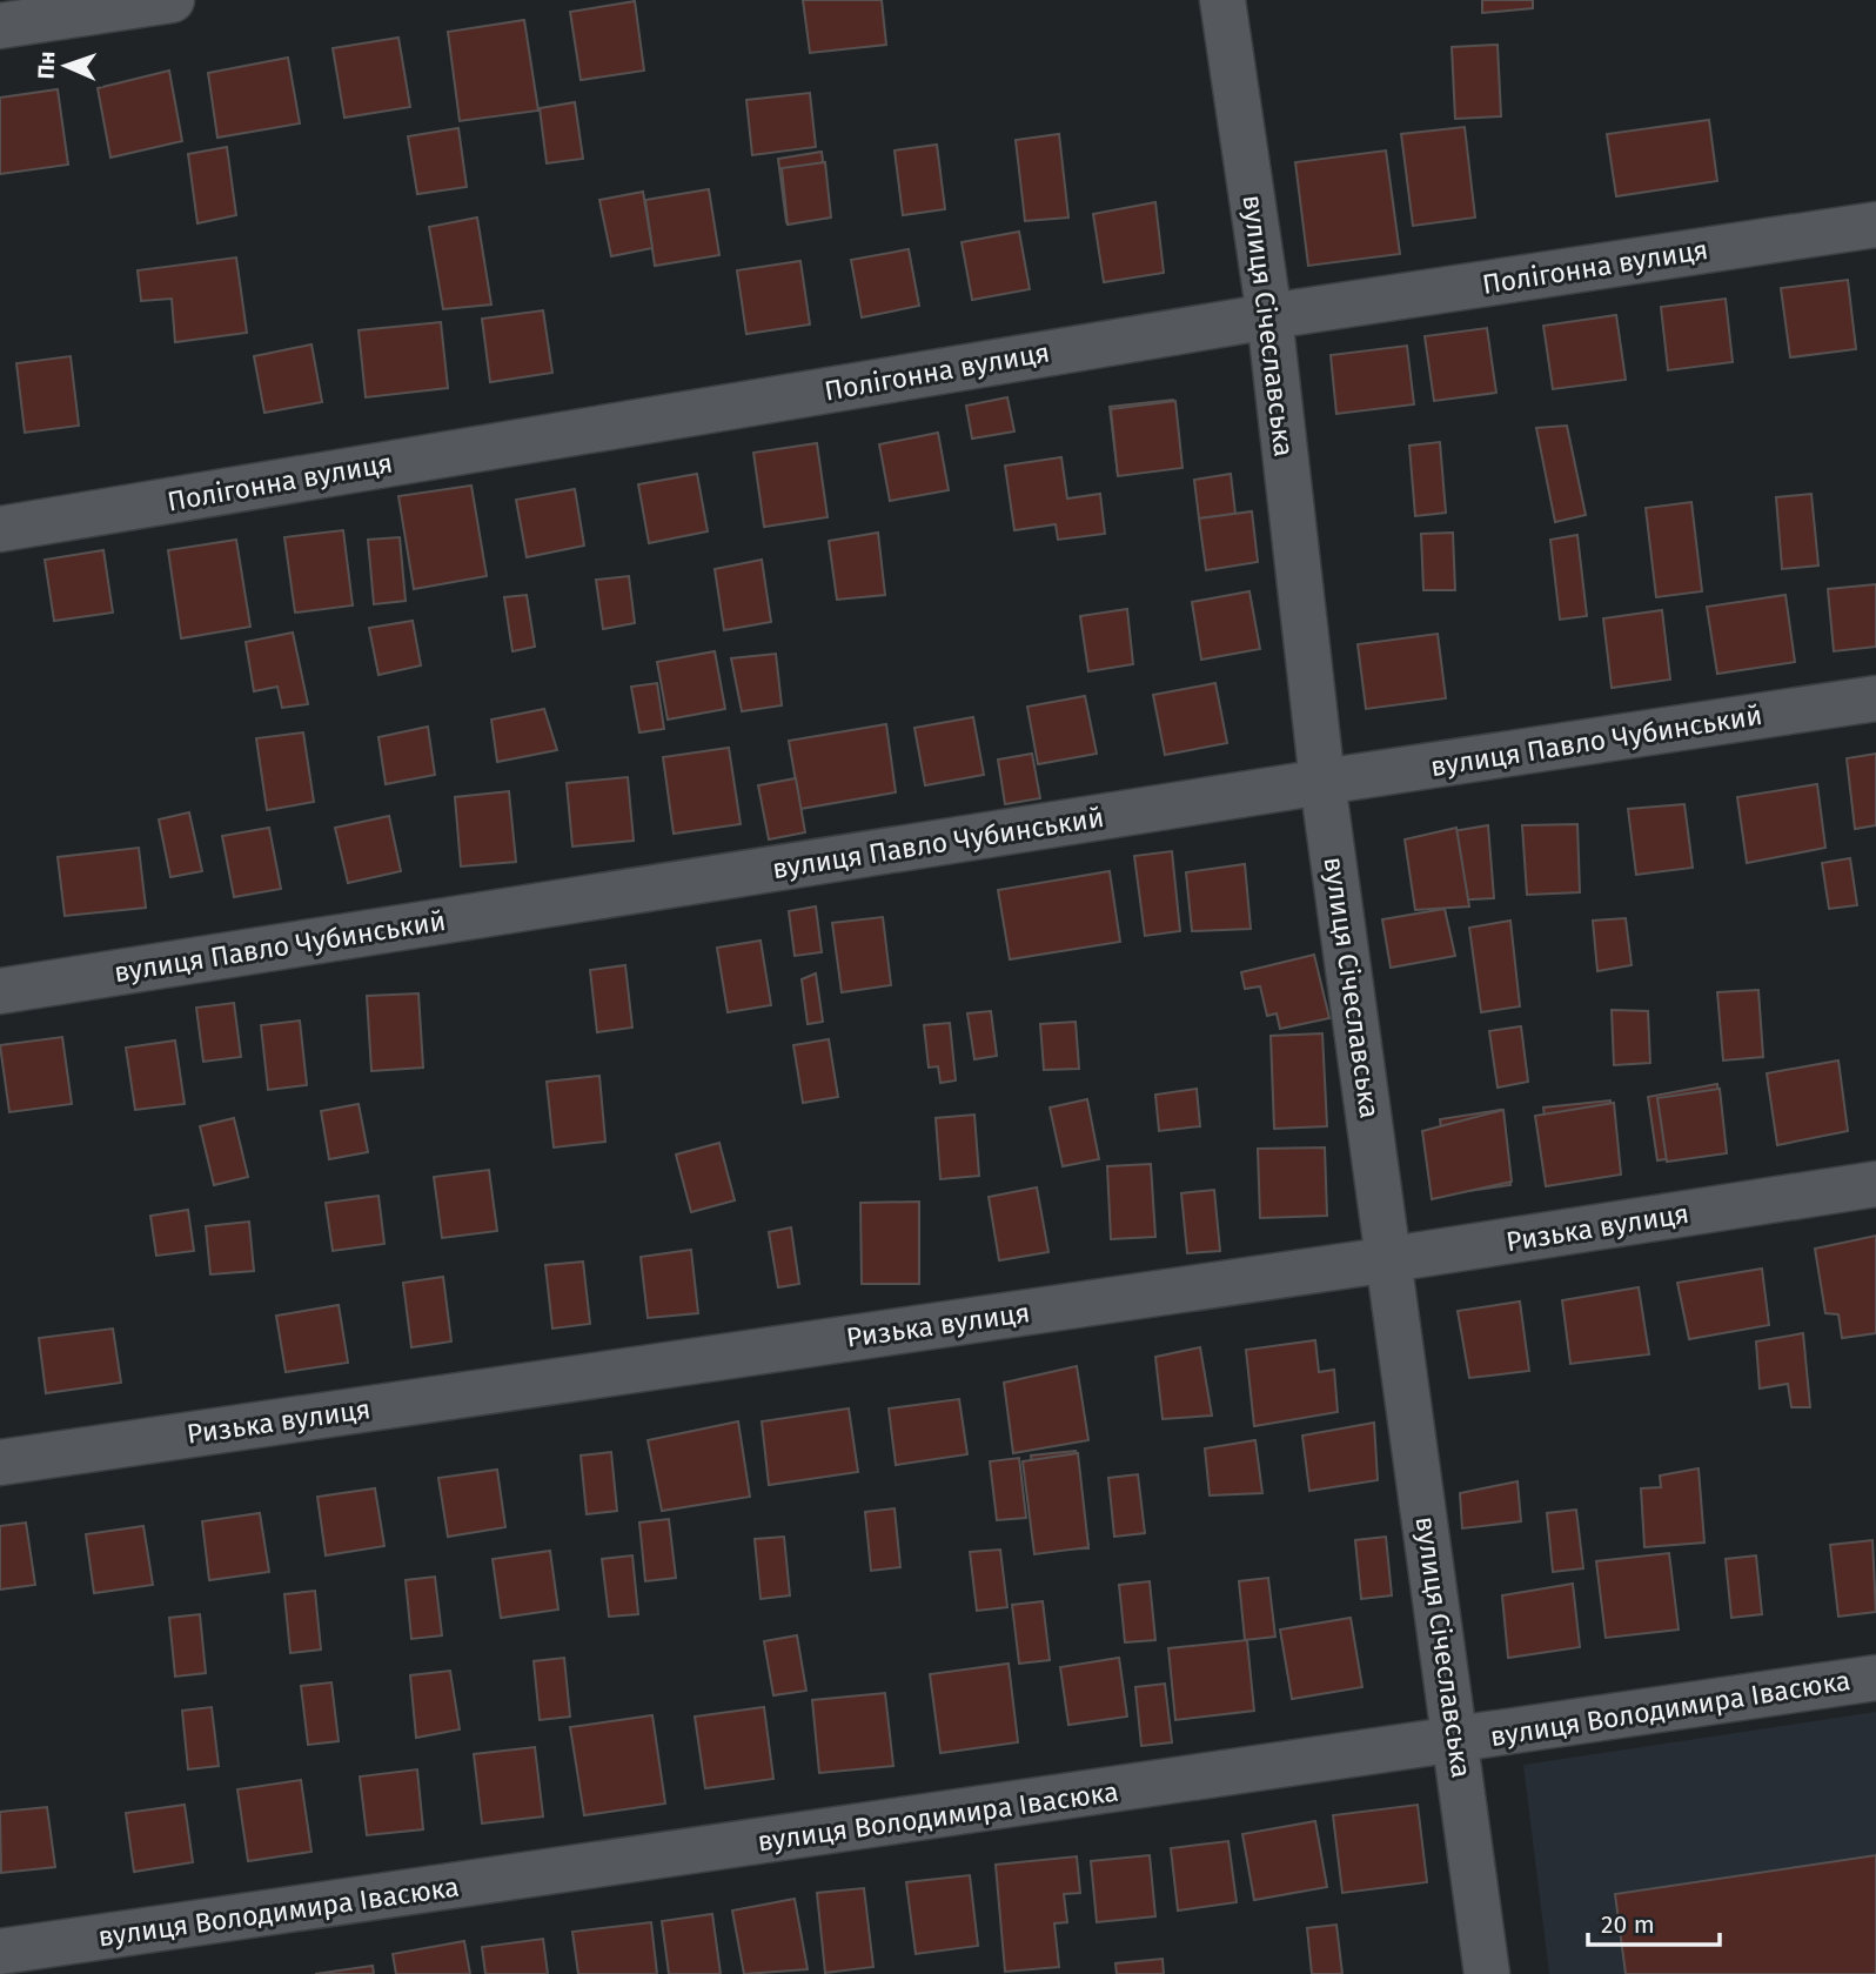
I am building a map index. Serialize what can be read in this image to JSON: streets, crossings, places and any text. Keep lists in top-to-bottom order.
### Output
{
  "streets": {
    "street": [
      "Полігонна вулиця",
      "вулиця Січеславська",
      "вулиця Павло Чубинський",
      "Ризька вулиця",
      "вулиця Володимира Івасюка"
    ]
  },
  "crossings": [
    ["Полігонна вулиця", "вулиця Січеславська"],
    ["вулиця Січеславська", "вулиця Павло Чубинський"],
    ["вулиця Січеславська", "Ризька вулиця"],
    ["вулиця Січеславська", "вулиця Володимира Івасюка"]
  ],
  "scale_bar": "20 m",
  "north": "left"
}
